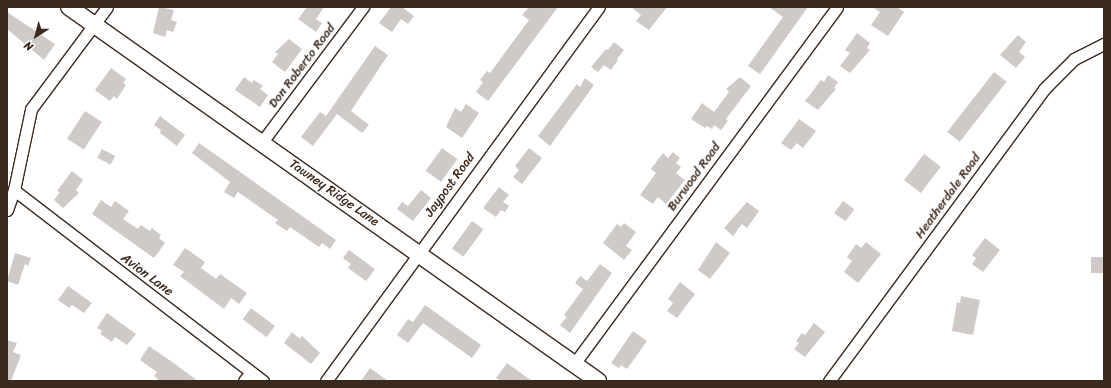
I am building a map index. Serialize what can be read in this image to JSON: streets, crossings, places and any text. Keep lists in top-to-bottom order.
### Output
{
  "streets": {
    "street": [
      "Don Roberto Road",
      "Burwood Road",
      "Jaypost Road",
      "Tawney Ridge Lane",
      "Heatherdale Road",
      "Avion Lane"
    ]
  },
  "crossings": [
    ["Don Roberto Road", "Tawney Ridge Lane"],
    ["Burwood Road", "Tawney Ridge Lane"],
    ["Jaypost Road", "Tawney Ridge Lane"]
  ],
  "north": "bottom left"
}
